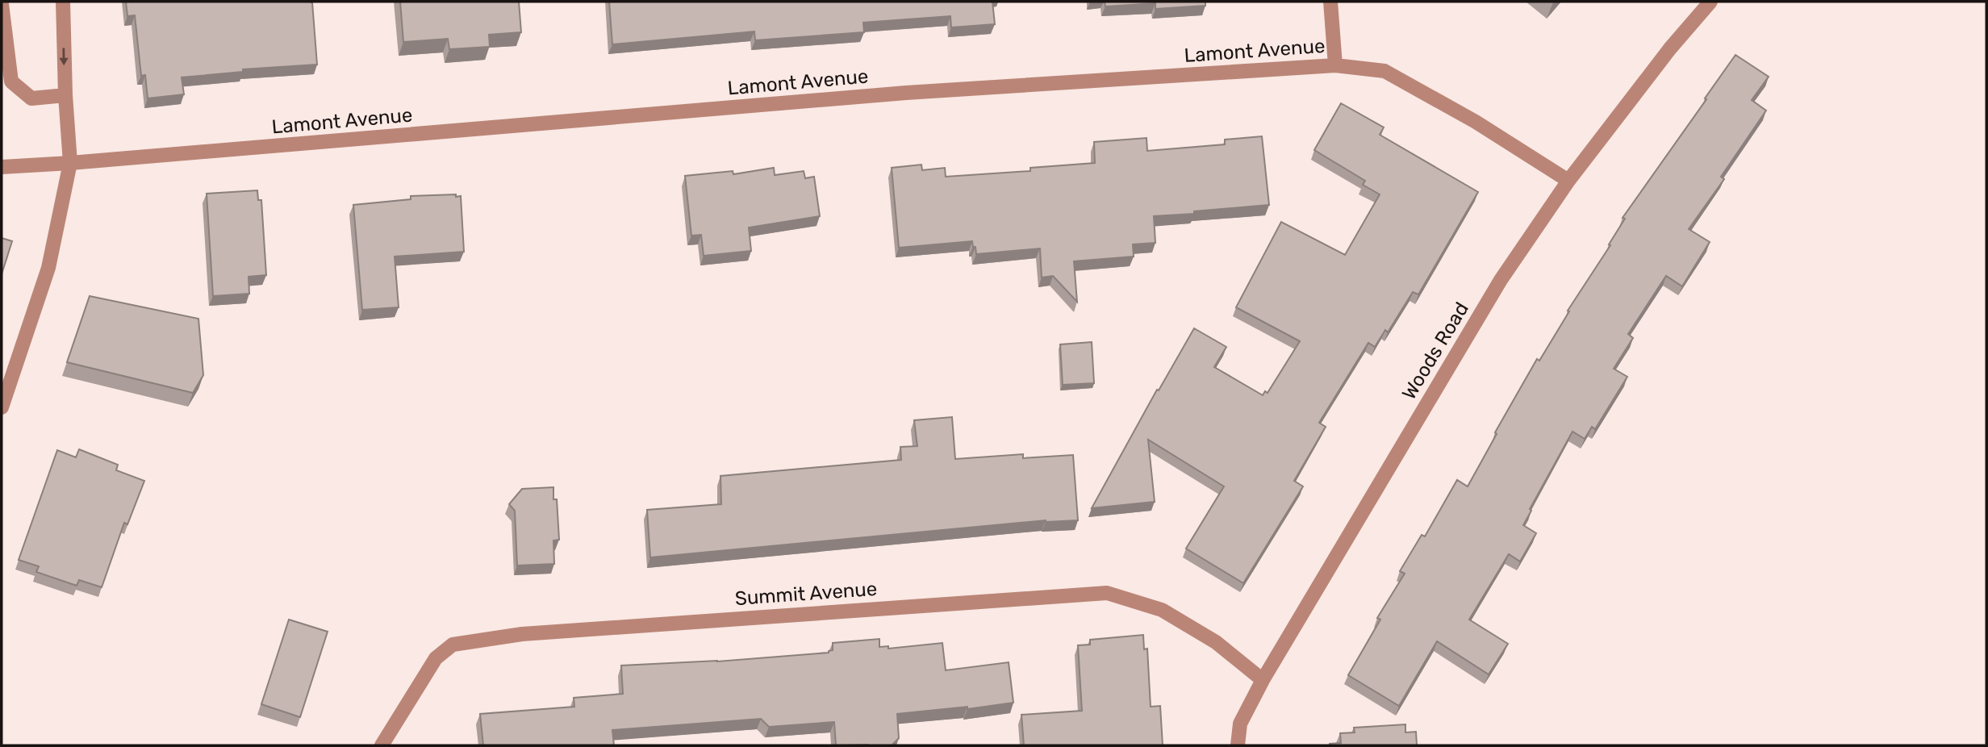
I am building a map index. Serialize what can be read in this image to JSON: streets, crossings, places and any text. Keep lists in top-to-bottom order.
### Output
{
  "streets": {
    "street": ["Lamont Avenue", "Woods Road", "Summit Avenue"]
  },
  "crossings": [
    ["Lamont Avenue", "Woods Road"],
    ["Woods Road", "Summit Avenue"]
  ]
}
